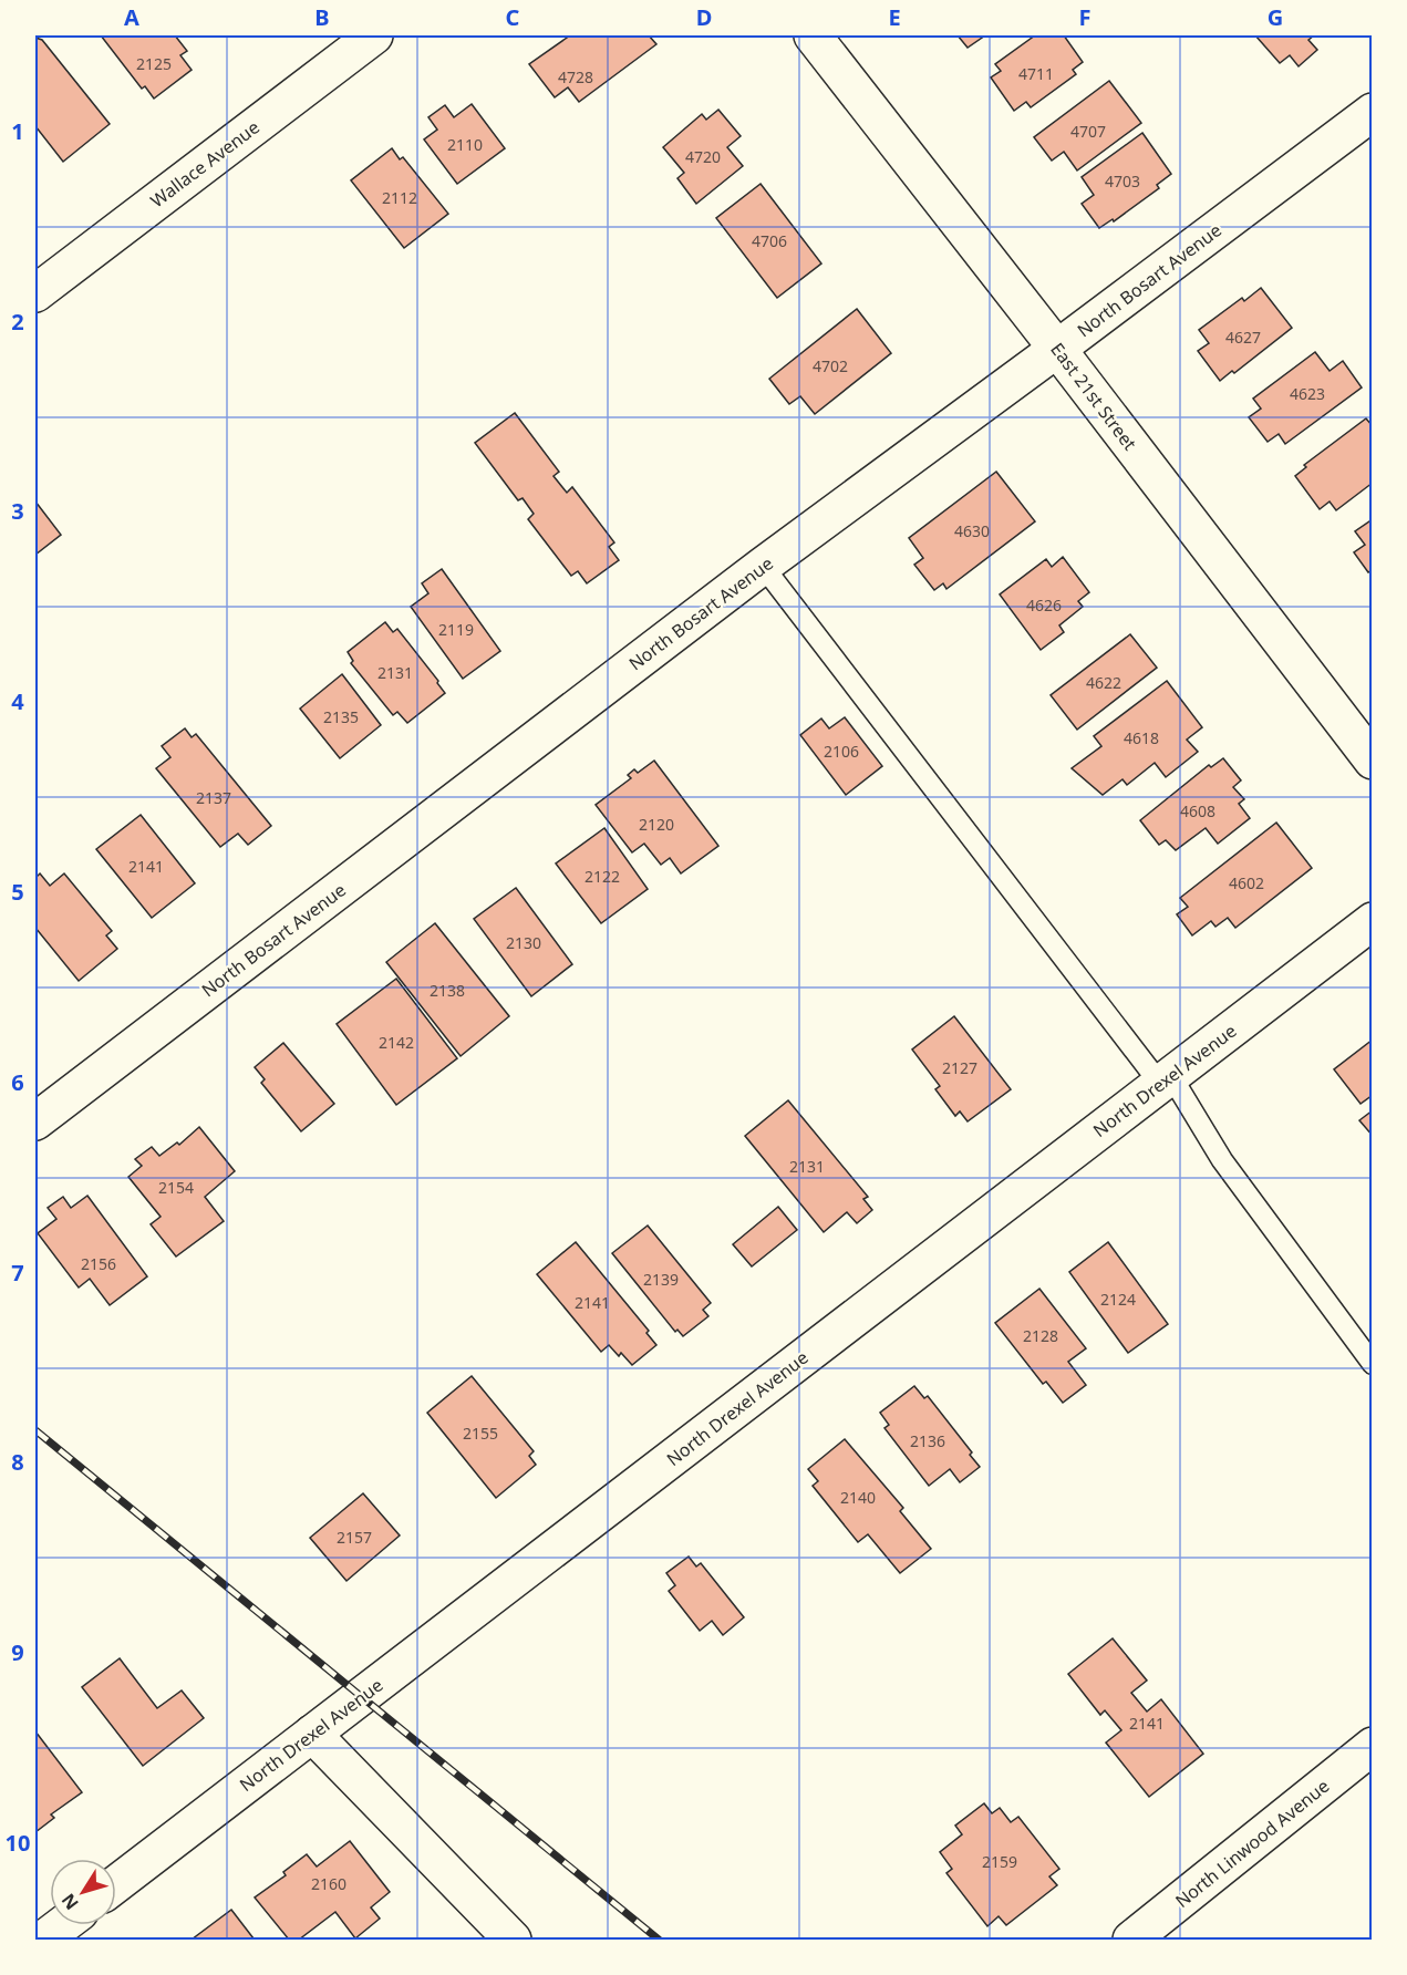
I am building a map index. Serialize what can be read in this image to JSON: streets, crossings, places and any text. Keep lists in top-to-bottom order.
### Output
{
  "streets": {
    "street": [
      "Wallace Avenue",
      "North Bosart Avenue",
      "East 21st Street",
      "North Drexel Avenue",
      "North Linwood Avenue"
    ]
  },
  "crossings": [
    ["North Bosart Avenue", "East 21st Street"]
  ],
  "house_numbers": [
    "2125",
    "4711",
    "4728",
    "4707",
    "2110",
    "4720",
    "4703",
    "2112",
    "4706",
    "4627",
    "4702",
    "4623",
    "4630",
    "4626",
    "2119",
    "2131",
    "4622",
    "2135",
    "4618",
    "2106",
    "2137",
    "4608",
    "2120",
    "2141",
    "2122",
    "4602",
    "2130",
    "2138",
    "2142",
    "2127",
    "2131",
    "2154",
    "2156",
    "2139",
    "2124",
    "2141",
    "2128",
    "2155",
    "2136",
    "2140",
    "2157",
    "2141",
    "2159",
    "2160"
  ],
  "north": "bottom left",
  "grid": {
    "columns": [
      "A",
      "B",
      "C",
      "D",
      "E",
      "F",
      "G"
    ],
    "rows": [
      "1",
      "2",
      "3",
      "4",
      "5",
      "6",
      "7",
      "8",
      "9",
      "10"
    ]
  }
}
